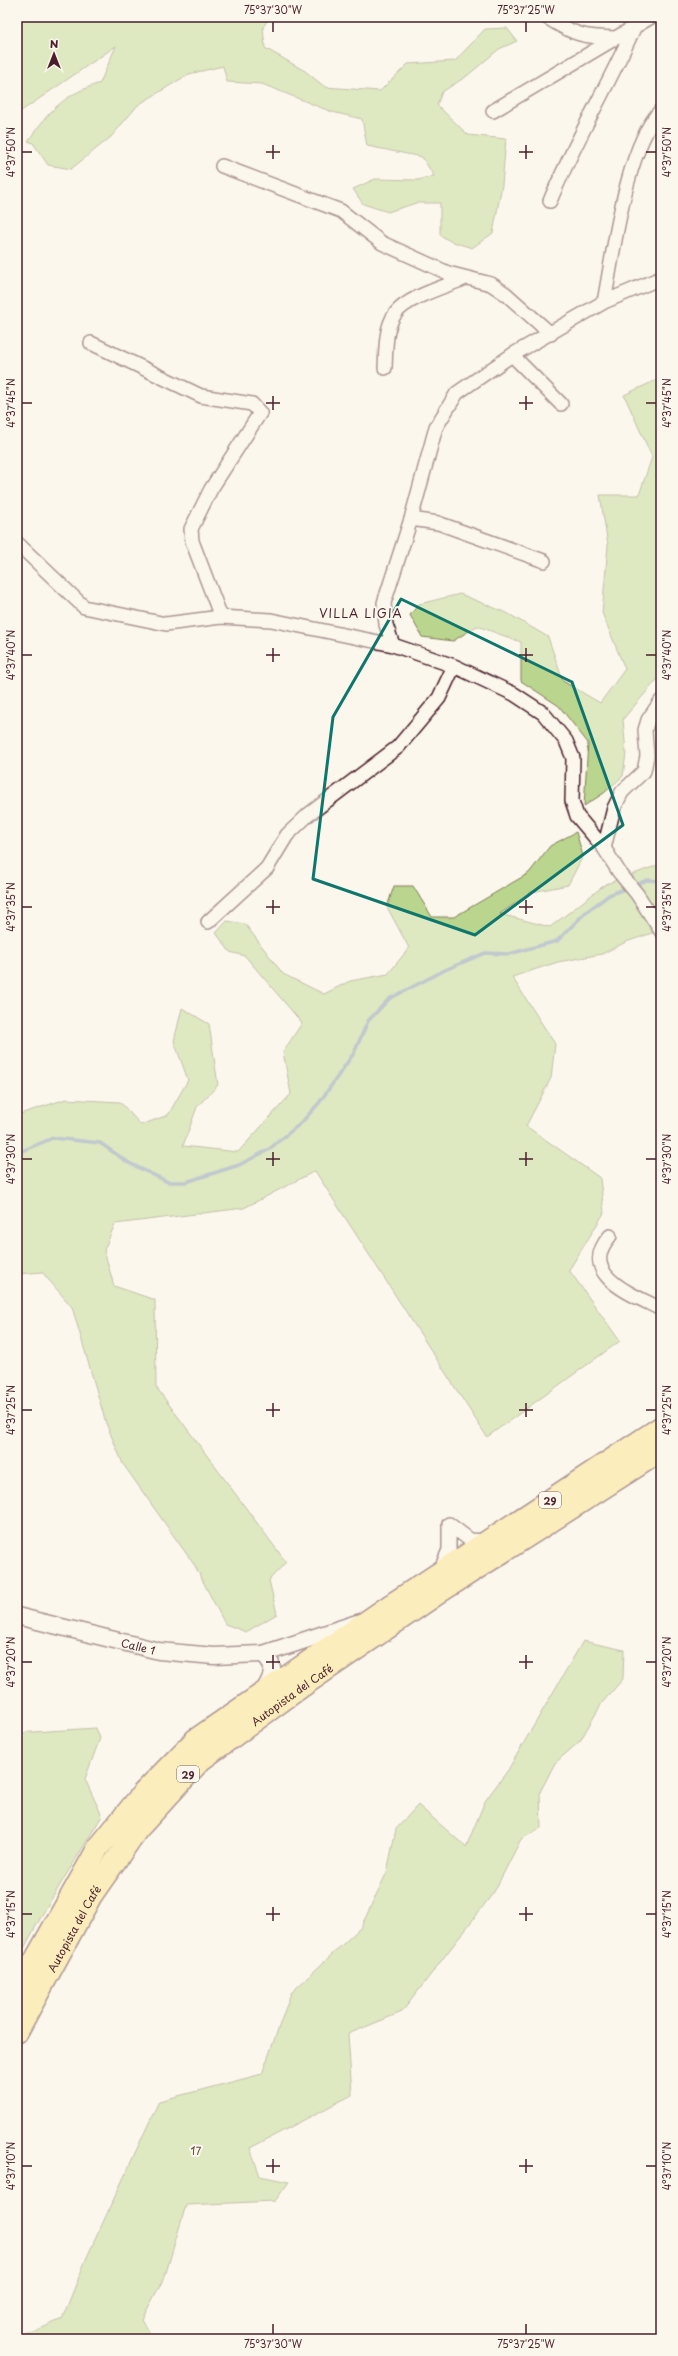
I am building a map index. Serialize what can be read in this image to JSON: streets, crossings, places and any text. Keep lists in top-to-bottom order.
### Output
{
  "streets": {
    "highway": ["29", "Autopista del Café"],
    "street": ["Calle 1"]
  },
  "crossings": [
    ["Calle 1", "Autopista del Café"]
  ],
  "districts": ["VILLA LIGIA"],
  "parks": ["17"],
  "north": "top",
  "coordinates": [
    "75°37'30\"W",
    "75°37'25\"W",
    "4°37'50\"N",
    "4°37'45\"N",
    "4°37'40\"N",
    "4°37'35\"N",
    "4°37'30\"N",
    "4°37'25\"N",
    "4°37'20\"N",
    "4°37'15\"N",
    "4°37'10\"N"
  ]
}
